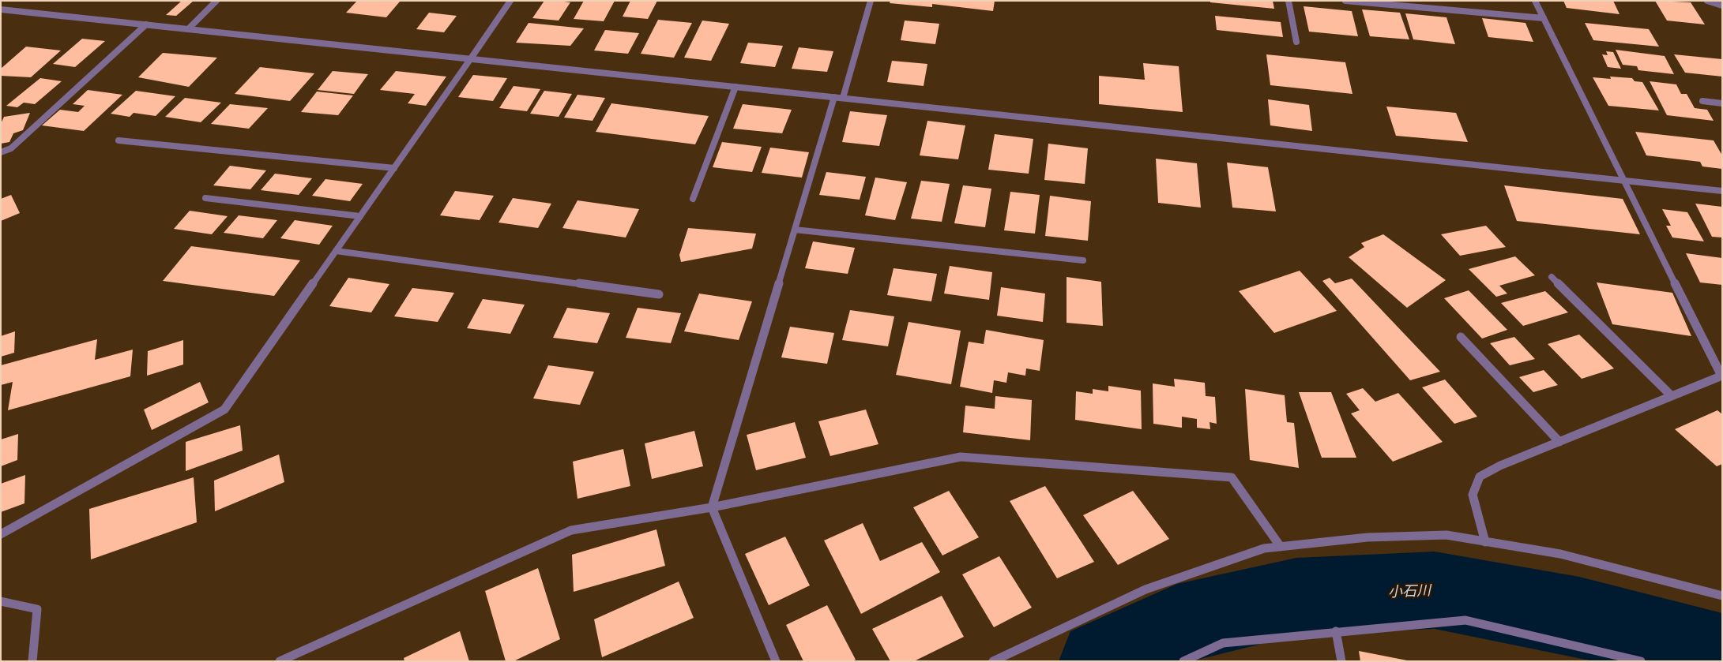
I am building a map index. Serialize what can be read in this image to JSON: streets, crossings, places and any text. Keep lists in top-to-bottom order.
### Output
{
  "water": ["小石川"]
}
